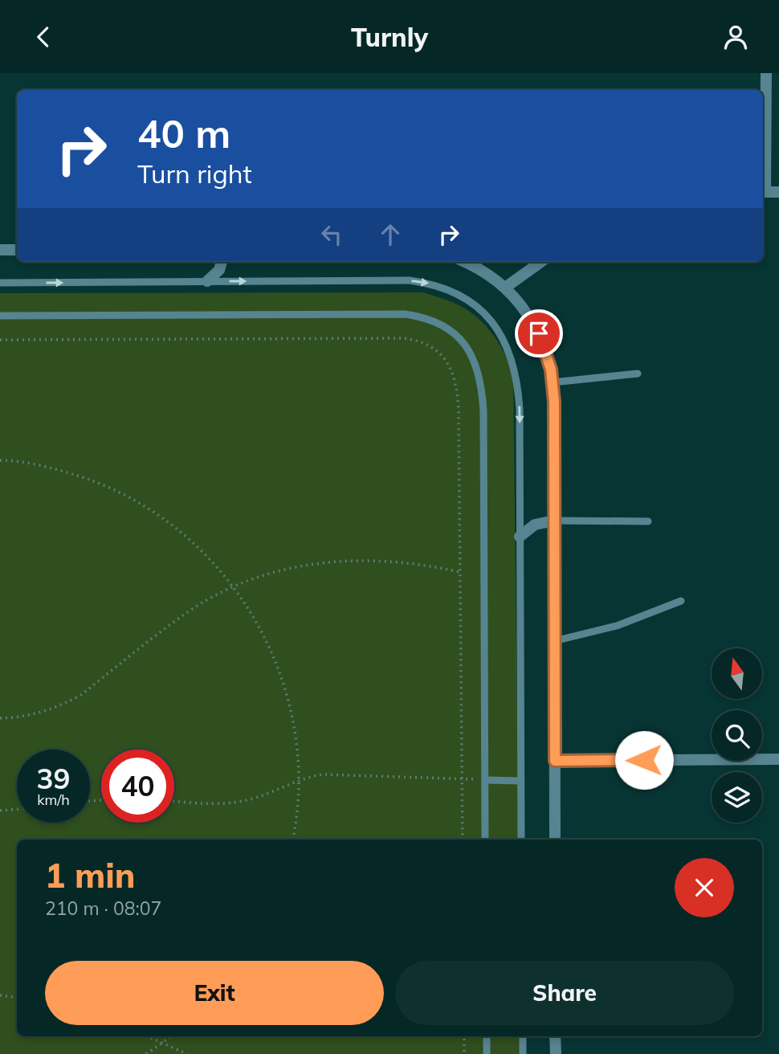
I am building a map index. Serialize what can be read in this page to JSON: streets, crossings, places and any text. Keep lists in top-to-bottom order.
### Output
{
  "north": "top",
  "page": {
    "header": "Turnly",
    "turn": ["40 m", "Turn right"],
    "speed": "39 km/h",
    "limit": "40",
    "heading": ["1 min", "210 m · 08:07"],
    "buttons": ["Exit", "Share"]
  }
}
